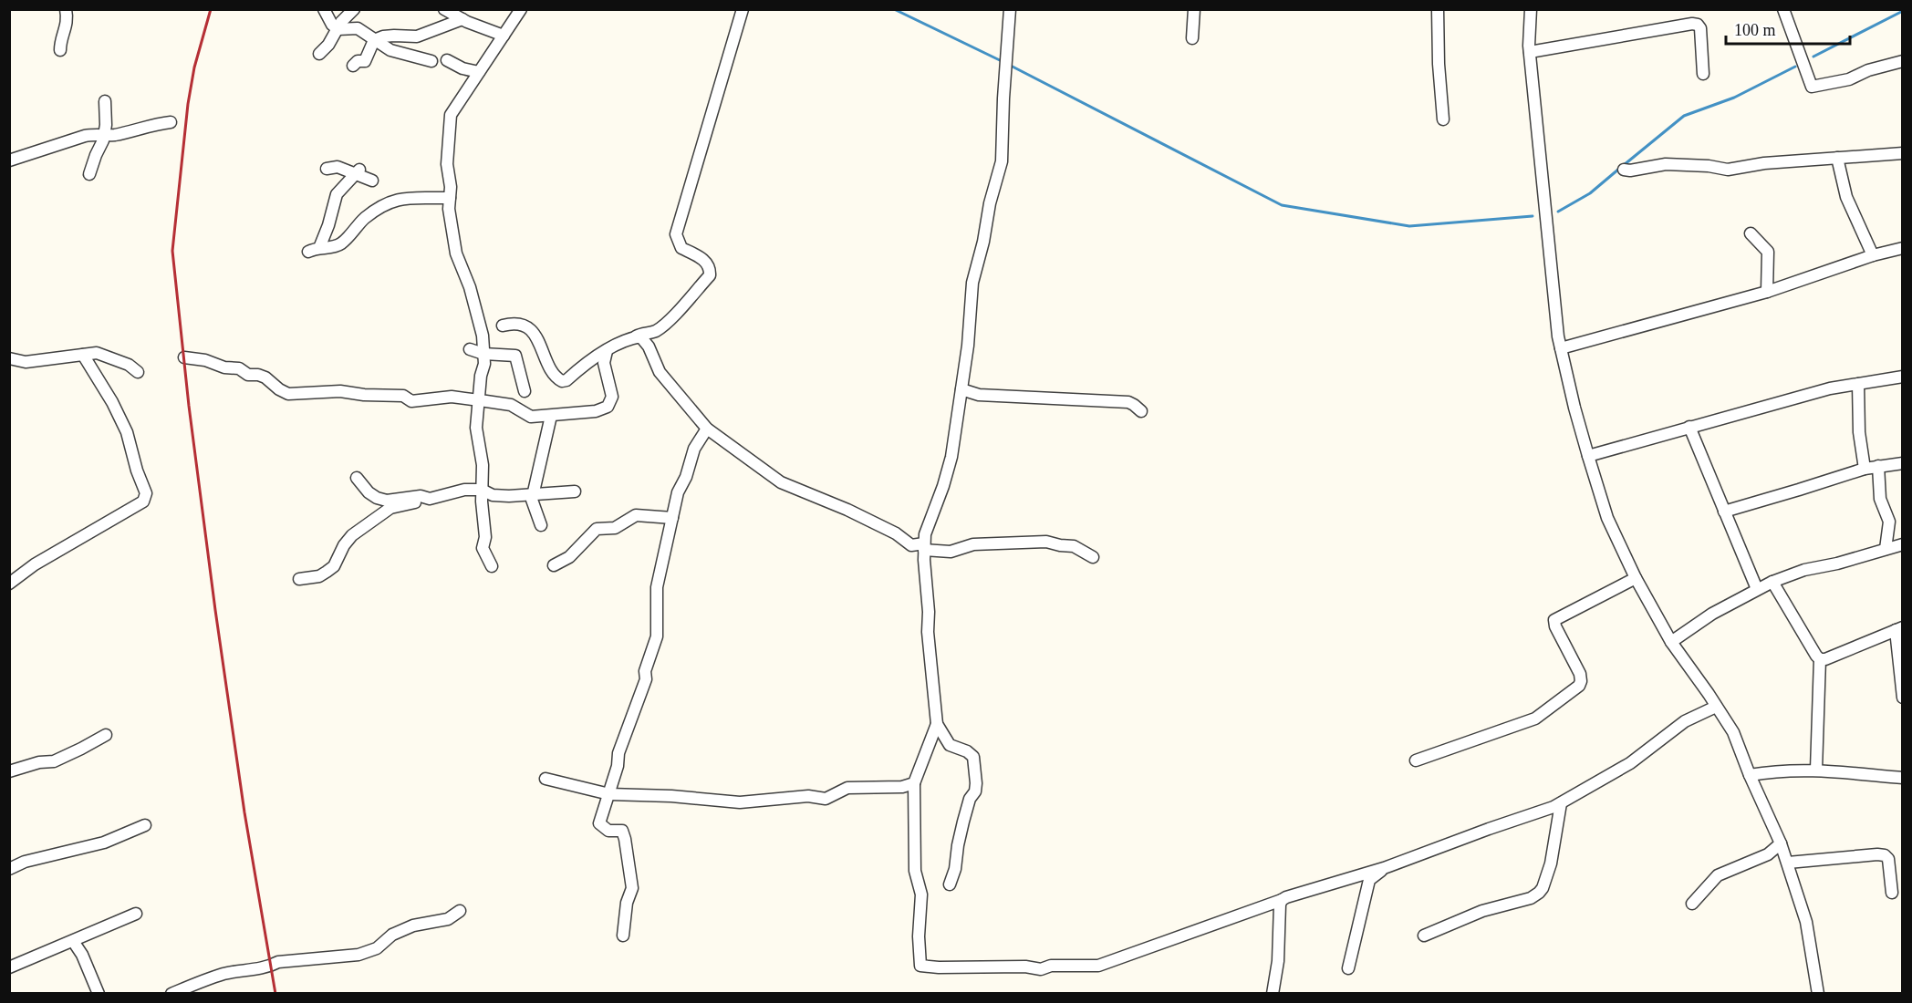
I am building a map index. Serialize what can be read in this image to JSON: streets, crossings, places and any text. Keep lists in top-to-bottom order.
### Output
{
  "scale_bar": "100 m"
}
